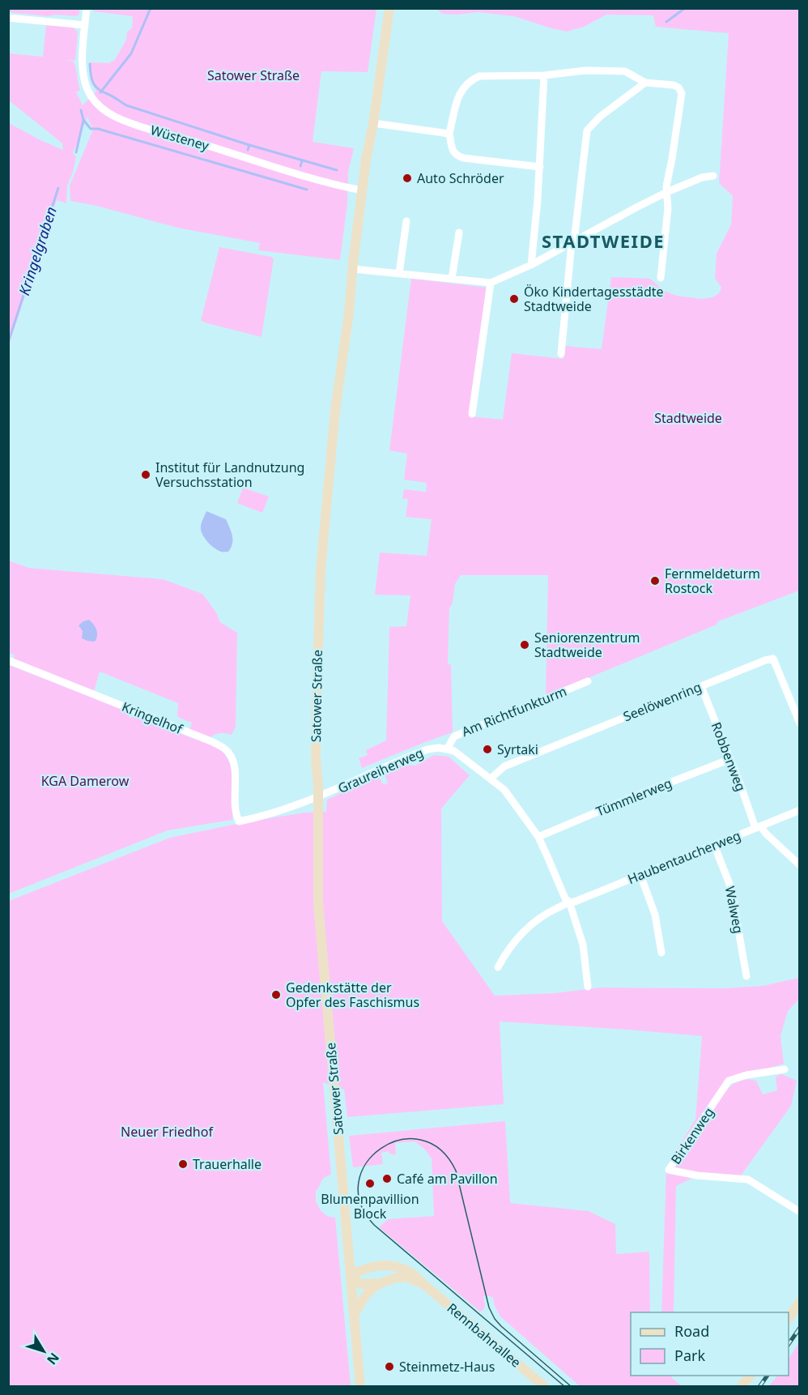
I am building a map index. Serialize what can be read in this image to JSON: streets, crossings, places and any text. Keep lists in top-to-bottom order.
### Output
{
  "streets": {
    "main road": ["Satower Straße", "Rennbahnallee"],
    "street": [
      "Wüsteney",
      "Seelöwenring",
      "Am Richtfunkturm",
      "Kringelhof",
      "Robbenweg",
      "Graureiherweg",
      "Tümmlerweg",
      "Haubentaucherweg",
      "Walweg",
      "Birkenweg"
    ]
  },
  "crossings": [
    ["Wüsteney", "Satower Straße"],
    ["Satower Straße", "Graureiherweg"],
    ["Satower Straße", "Rennbahnallee"],
    ["Seelöwenring", "Robbenweg"],
    ["Am Richtfunkturm", "Graureiherweg"],
    ["Kringelhof", "Graureiherweg"],
    ["Robbenweg", "Tümmlerweg"],
    ["Robbenweg", "Haubentaucherweg"],
    ["Haubentaucherweg", "Walweg"]
  ],
  "districts": ["STADTWEIDE"],
  "water": ["Kringelgraben"],
  "parks": [
    "Satower Straße",
    "Stadtweide",
    "KGA Damerow",
    "Neuer Friedhof"
  ],
  "places": [
    "Auto Schröder",
    "Öko Kindertagesstädte Stadtweide",
    "Institut für Landnutzung Versuchsstation",
    "Fernmeldeturm Rostock",
    "Seniorenzentrum Stadtweide",
    "Syrtaki",
    "Gedenkstätte der Opfer des Faschismus",
    "Trauerhalle",
    "Café am Pavillon",
    "Blumenpavillion Block",
    "Steinmetz-Haus"
  ],
  "legend": ["Road", "Park"],
  "north": "bottom right"
}
